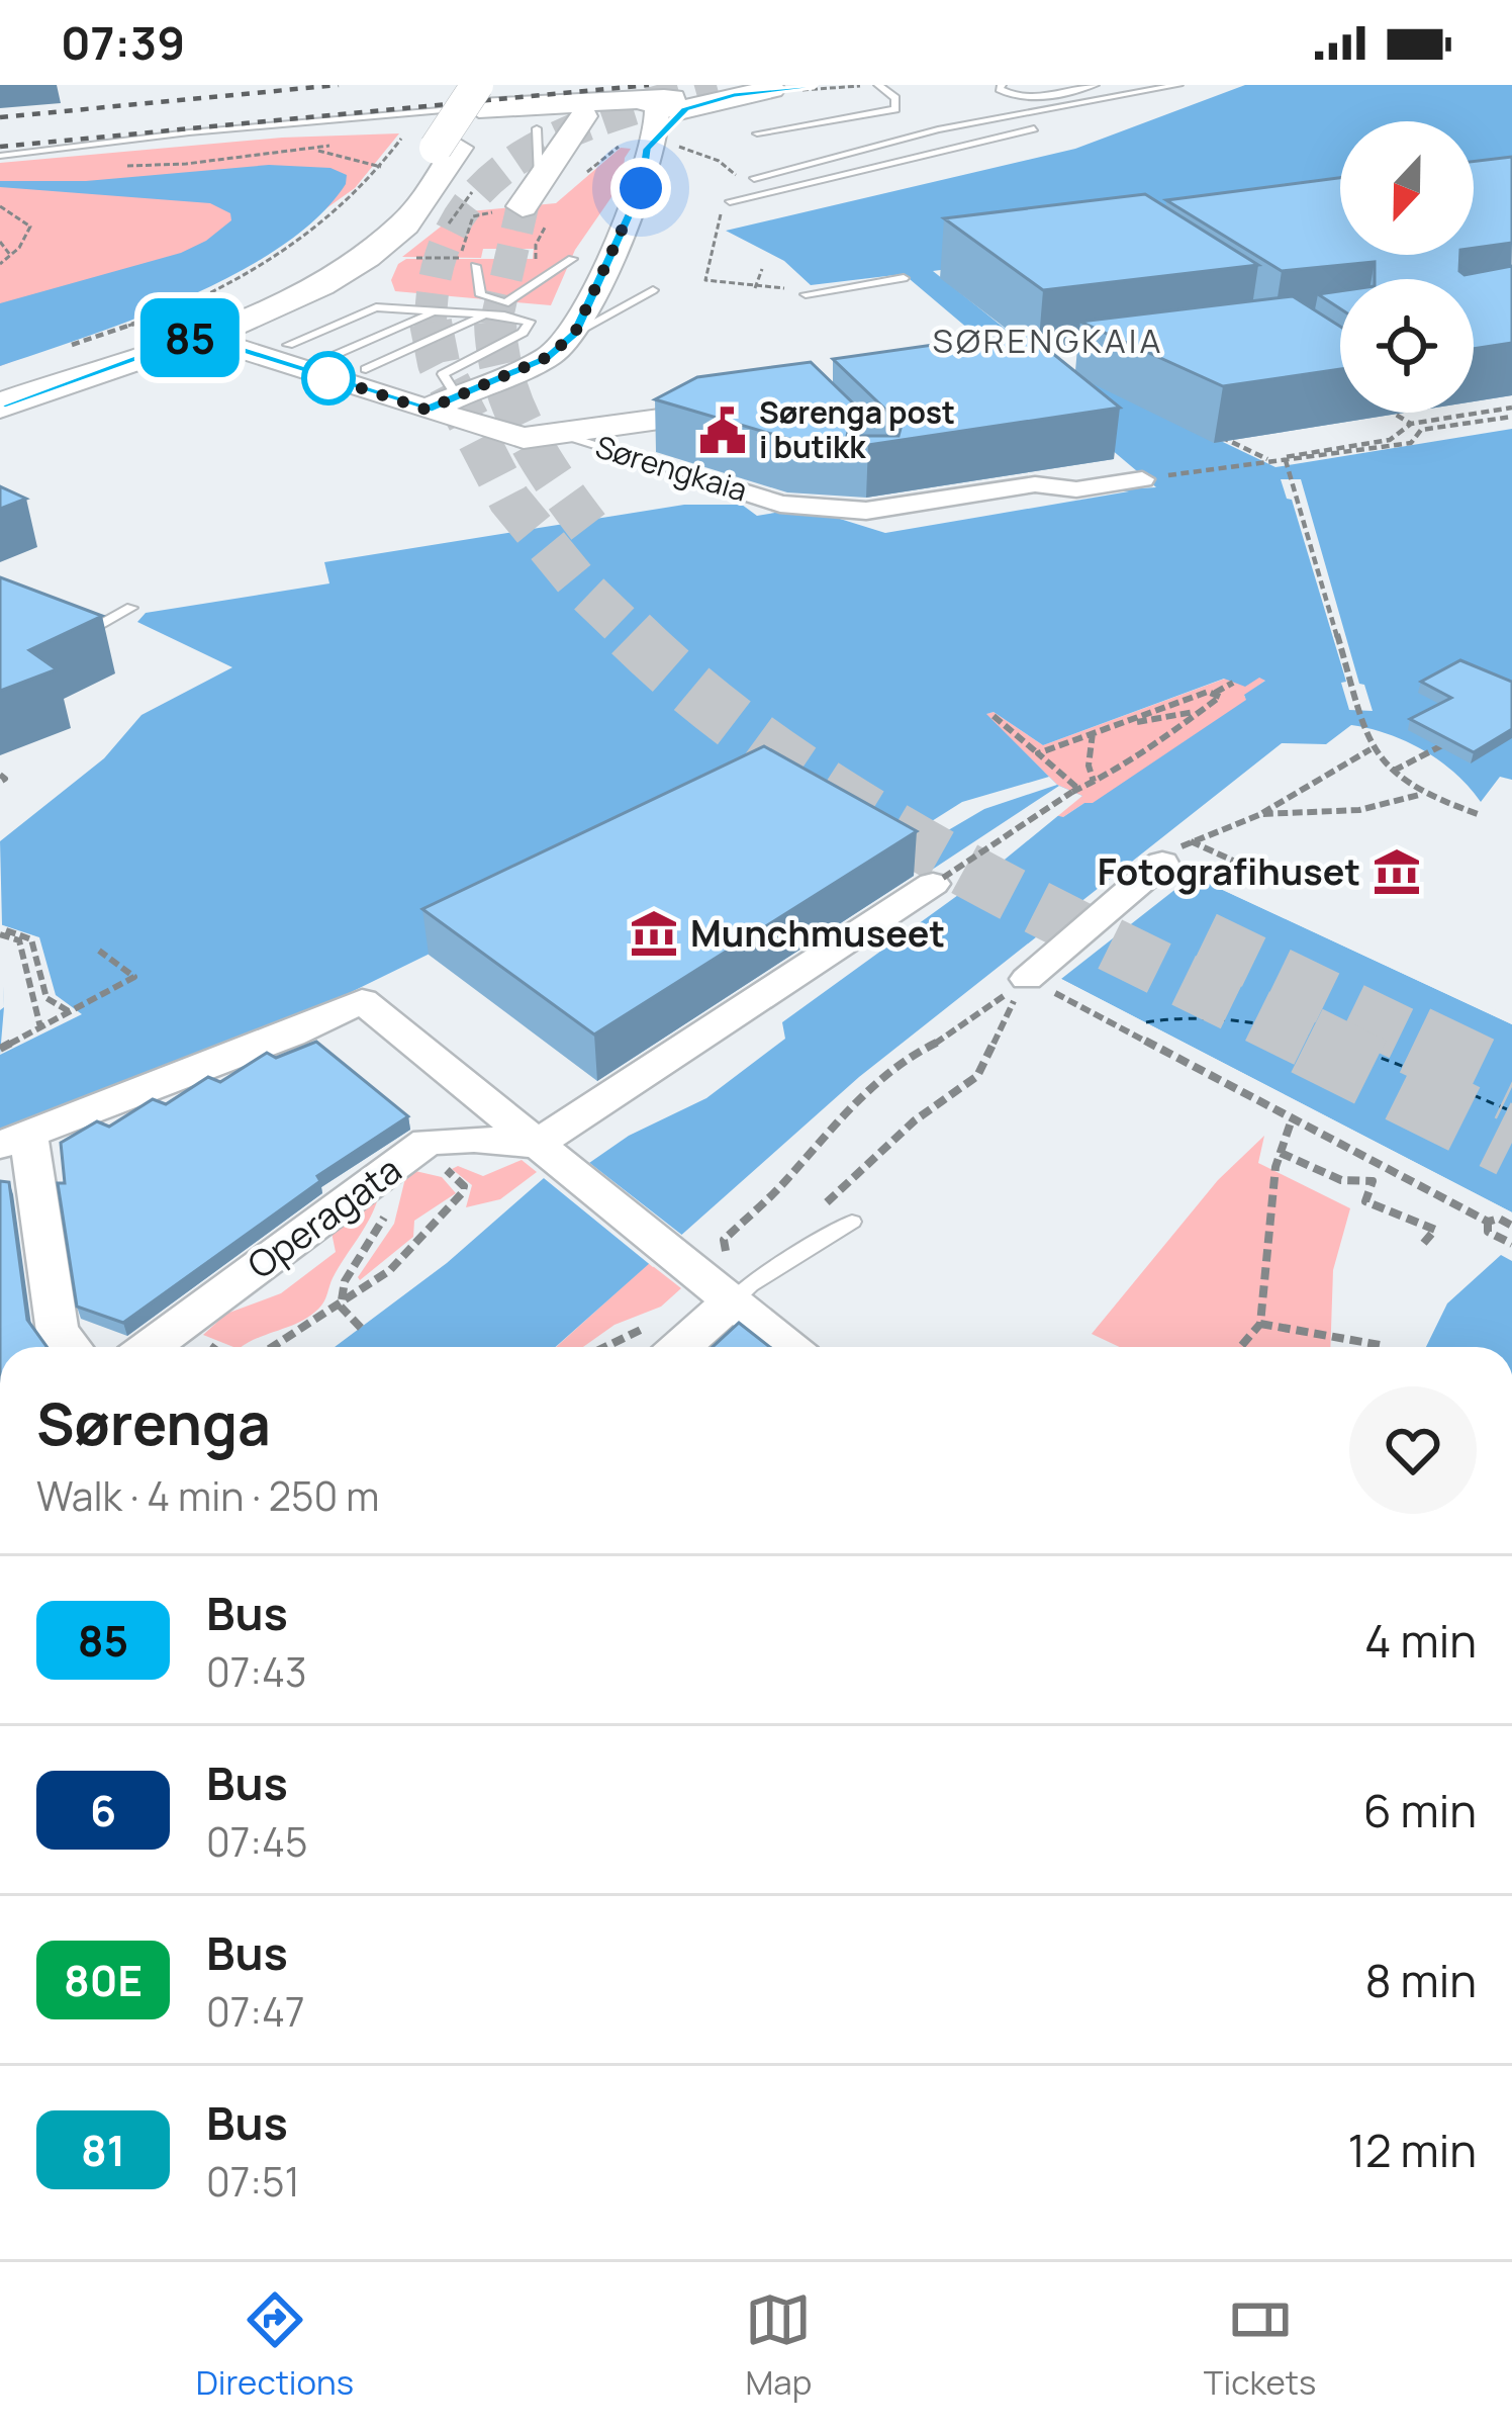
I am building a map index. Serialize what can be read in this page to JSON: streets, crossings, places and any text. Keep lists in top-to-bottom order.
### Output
{
  "streets": {
    "street": ["Sørengkaia", "Operagata"]
  },
  "districts": ["SØRENGKAIA"],
  "places": {
    "public building": ["Sørenga post i butikk"],
    "museum": ["Fotografihuset", "Munchmuseet"]
  },
  "lines": ["bus line 85"],
  "north": "bottom",
  "page": {
    "status": "07:39",
    "on_map": "85",
    "heading": ["Sørenga", "Walk · 4 min · 250 m"],
    "list": [
      {
        "mark": "85",
        "name": "Bus",
        "note": "07:43",
        "value": "4 min"
      },
      {
        "mark": "6",
        "name": "Bus",
        "note": "07:45",
        "value": "6 min"
      },
      {
        "mark": "80E",
        "name": "Bus",
        "note": "07:47",
        "value": "8 min"
      },
      {
        "mark": "81",
        "name": "Bus",
        "note": "07:51",
        "value": "12 min"
      }
    ],
    "tabs": ["Directions", "Map", "Tickets"]
  }
}
